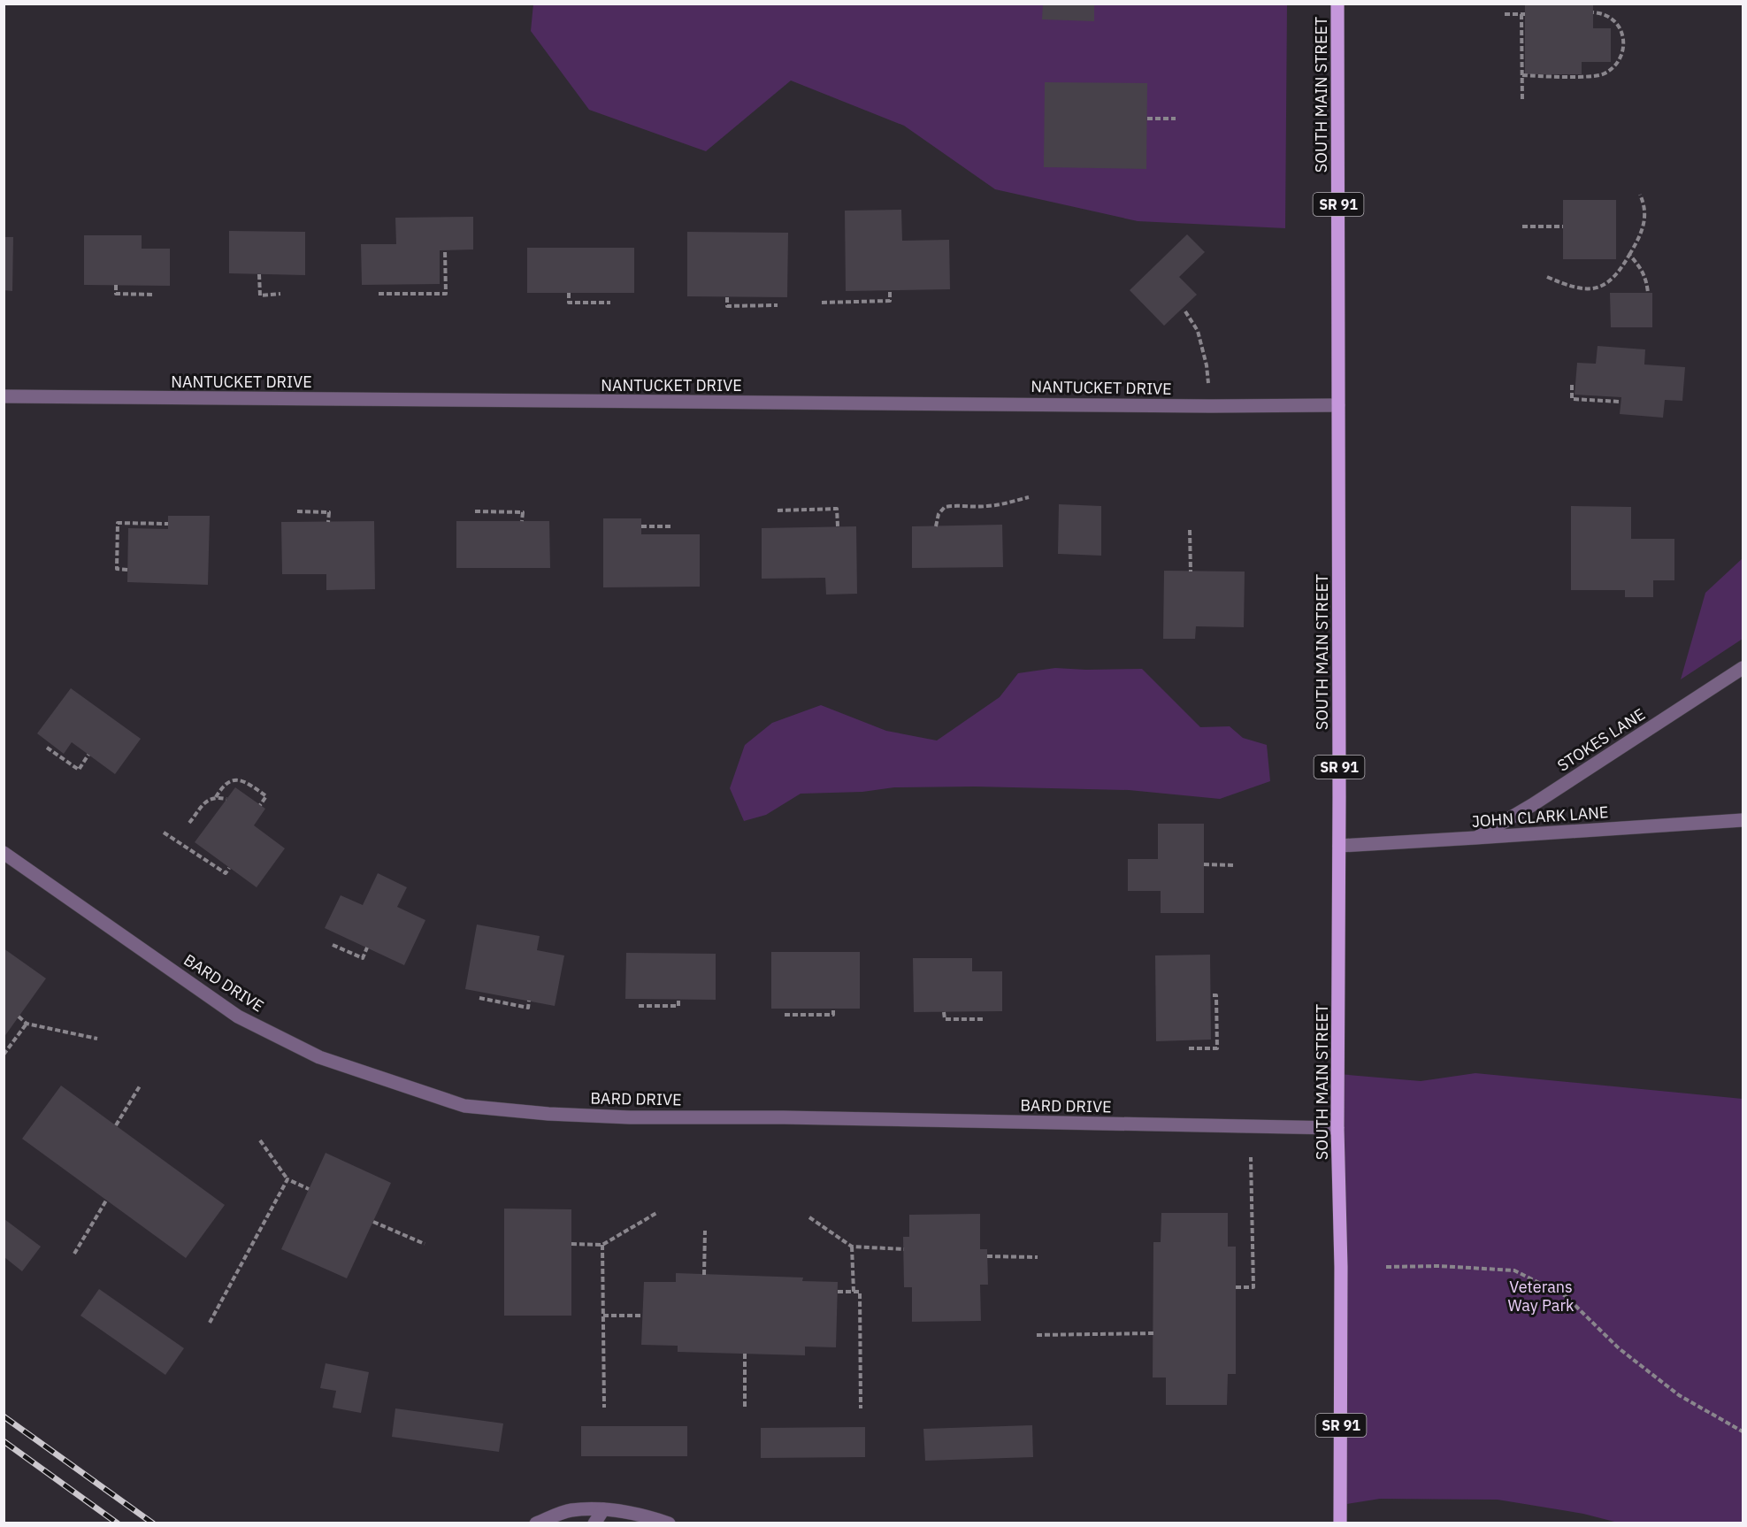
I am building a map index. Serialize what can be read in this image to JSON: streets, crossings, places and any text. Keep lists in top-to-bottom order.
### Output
{
  "streets": {
    "main road": ["SOUTH MAIN STREET", "SR 91"],
    "street": [
      "NANTUCKET DRIVE",
      "STOKES LANE",
      "JOHN CLARK LANE",
      "BARD DRIVE"
    ]
  },
  "crossings": [
    ["SOUTH MAIN STREET", "NANTUCKET DRIVE"],
    ["SOUTH MAIN STREET", "JOHN CLARK LANE"],
    ["SOUTH MAIN STREET", "BARD DRIVE"],
    ["STOKES LANE", "JOHN CLARK LANE"]
  ],
  "parks": ["Veterans Way Park"]
}
